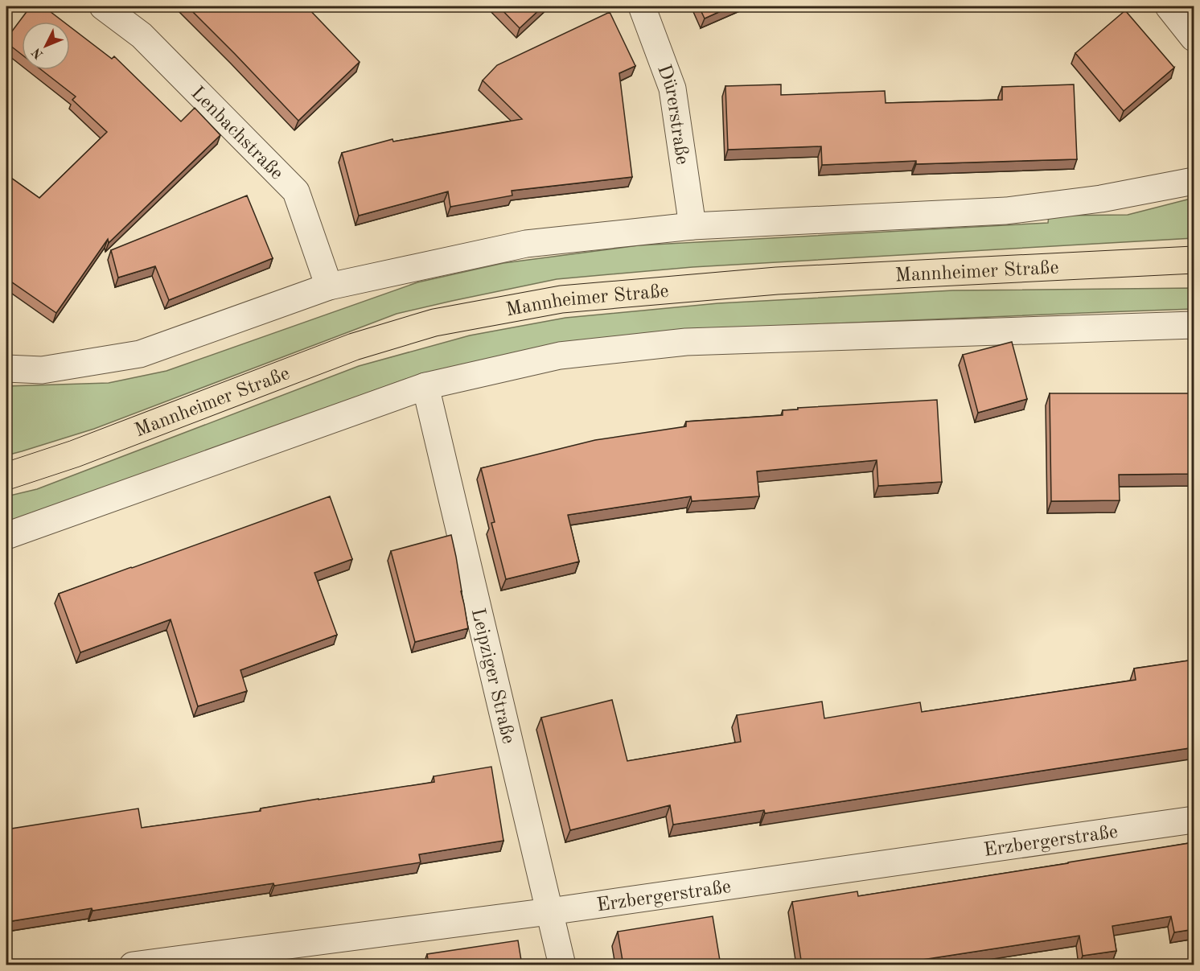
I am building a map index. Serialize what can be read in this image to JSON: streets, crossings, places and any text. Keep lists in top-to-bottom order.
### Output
{
  "streets": {
    "main road": ["Mannheimer Straße"],
    "street": [
      "Dürerstraße",
      "Lenbachstraße",
      "Leipziger Straße",
      "Erzbergerstraße"
    ]
  },
  "crossings": [
    ["Leipziger Straße", "Erzbergerstraße"]
  ],
  "north": "bottom left"
}
